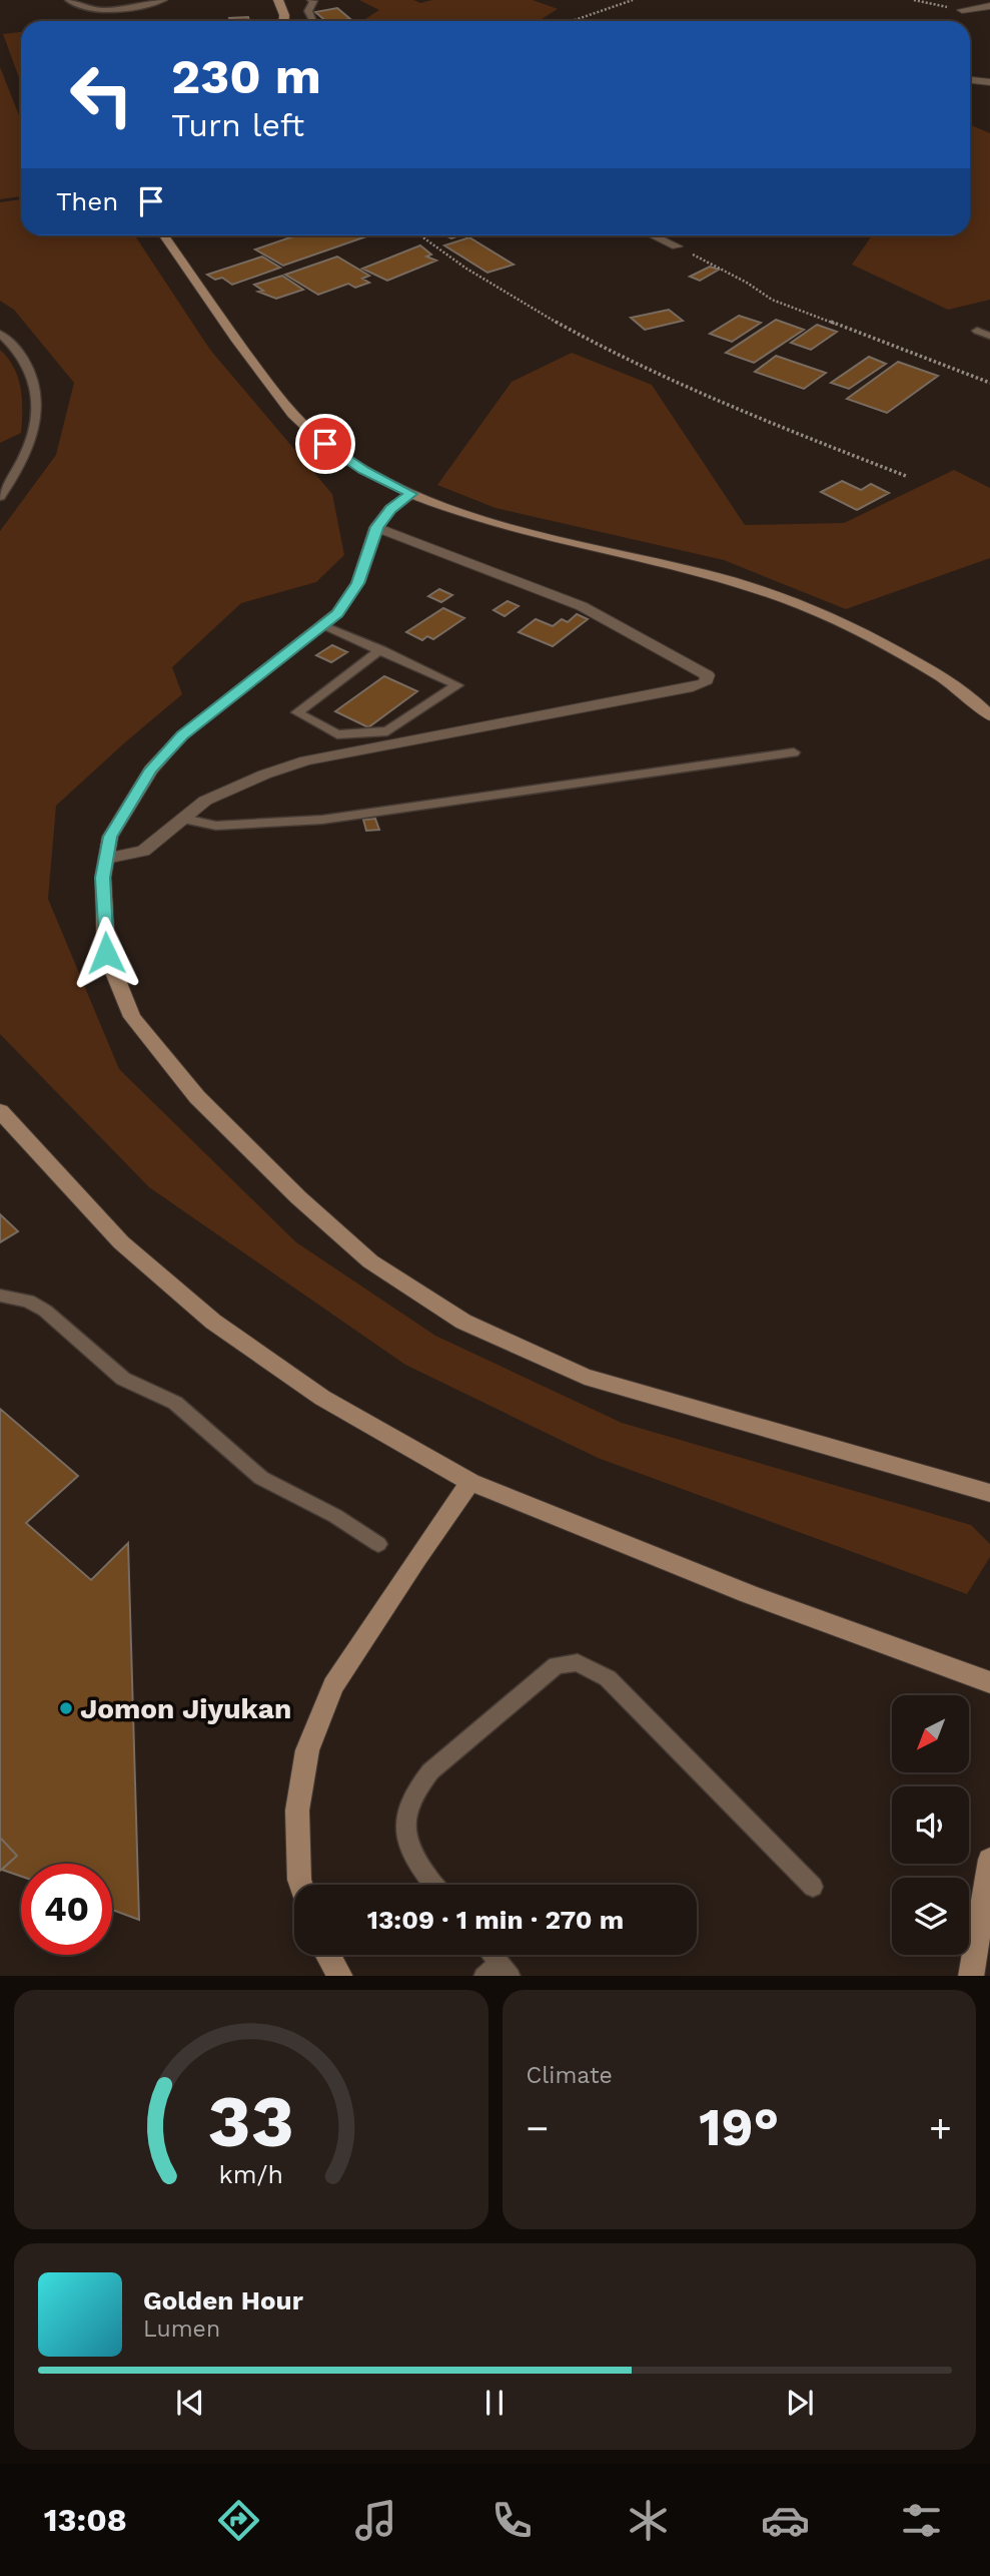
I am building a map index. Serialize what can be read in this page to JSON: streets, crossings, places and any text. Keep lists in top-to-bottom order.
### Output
{
  "places": ["Jomon Jiyukan"],
  "north": "bottom left",
  "page": {
    "turn": ["230 m", "Turn left"],
    "then": "Then",
    "limit": "40",
    "trip": "13:09 · 1 min · 270 m",
    "tile": "Climate",
    "heat": ["−", "19°", "+"],
    "song": ["Golden Hour", "Lumen"],
    "tabs": "13:08",
    "gauge": ["33", "km/h"]
  }
}
